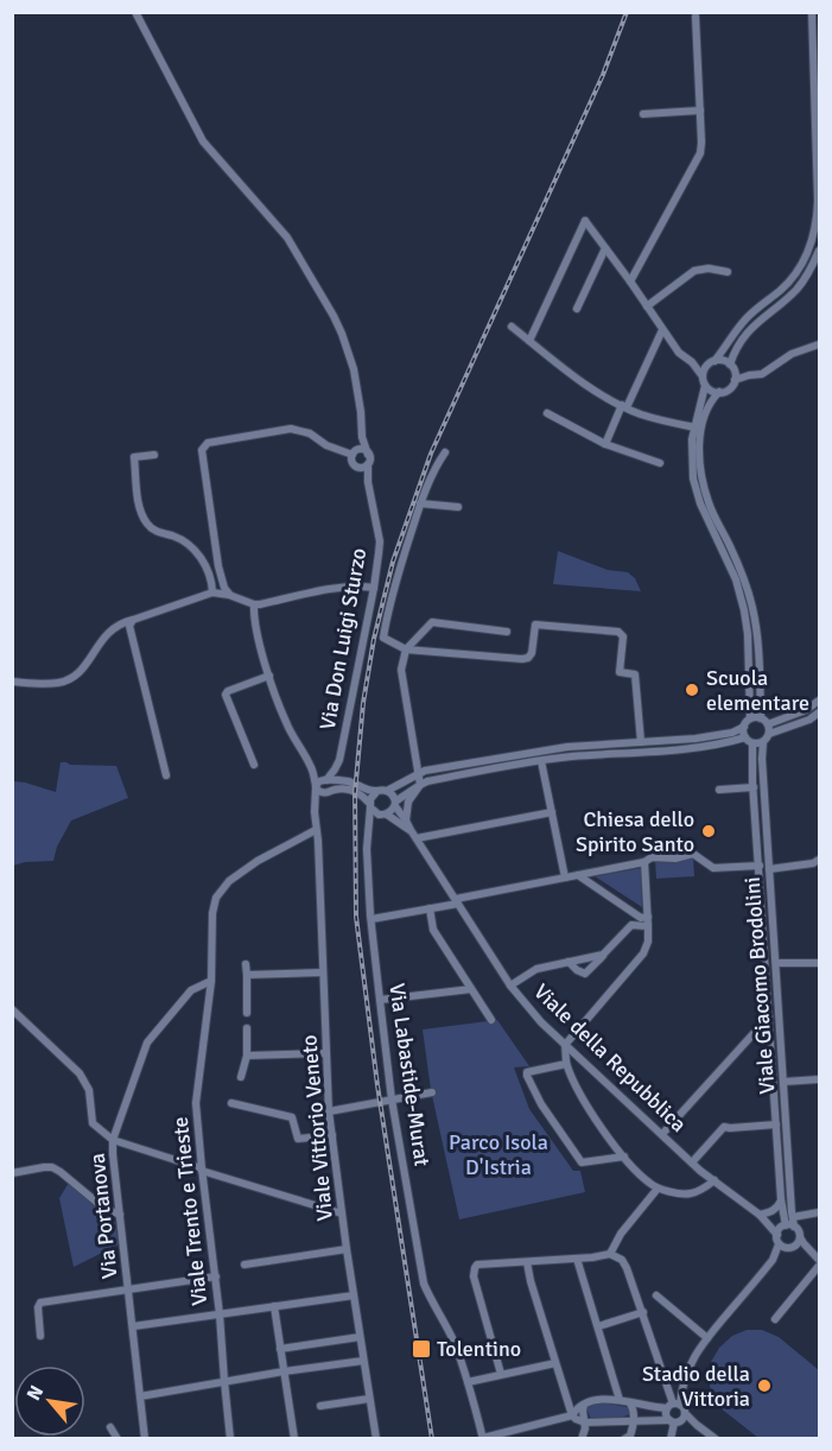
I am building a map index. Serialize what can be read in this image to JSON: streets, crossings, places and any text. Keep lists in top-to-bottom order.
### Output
{
  "streets": {
    "street": [
      "Via Don Luigi Sturzo",
      "Viale Giacomo Brodolini",
      "Viale della Repubblica",
      "Via Labastide-Murat",
      "Viale Vittorio Veneto",
      "Viale Trento e Trieste",
      "Via Portanova"
    ]
  },
  "crossings": [
    ["Viale Giacomo Brodolini", "Viale della Repubblica"],
    ["Viale della Repubblica", "Via Labastide-Murat"],
    ["Viale Vittorio Veneto", "Viale Trento e Trieste"],
    ["Viale Trento e Trieste", "Via Portanova"]
  ],
  "parks": ["Parco Isola D'Istria"],
  "places": {
    "other": ["Scuola elementare", "Chiesa dello Spirito Santo", "Stadio della Vittoria"],
    "transit": ["Tolentino"]
  },
  "north": "top left"
}
